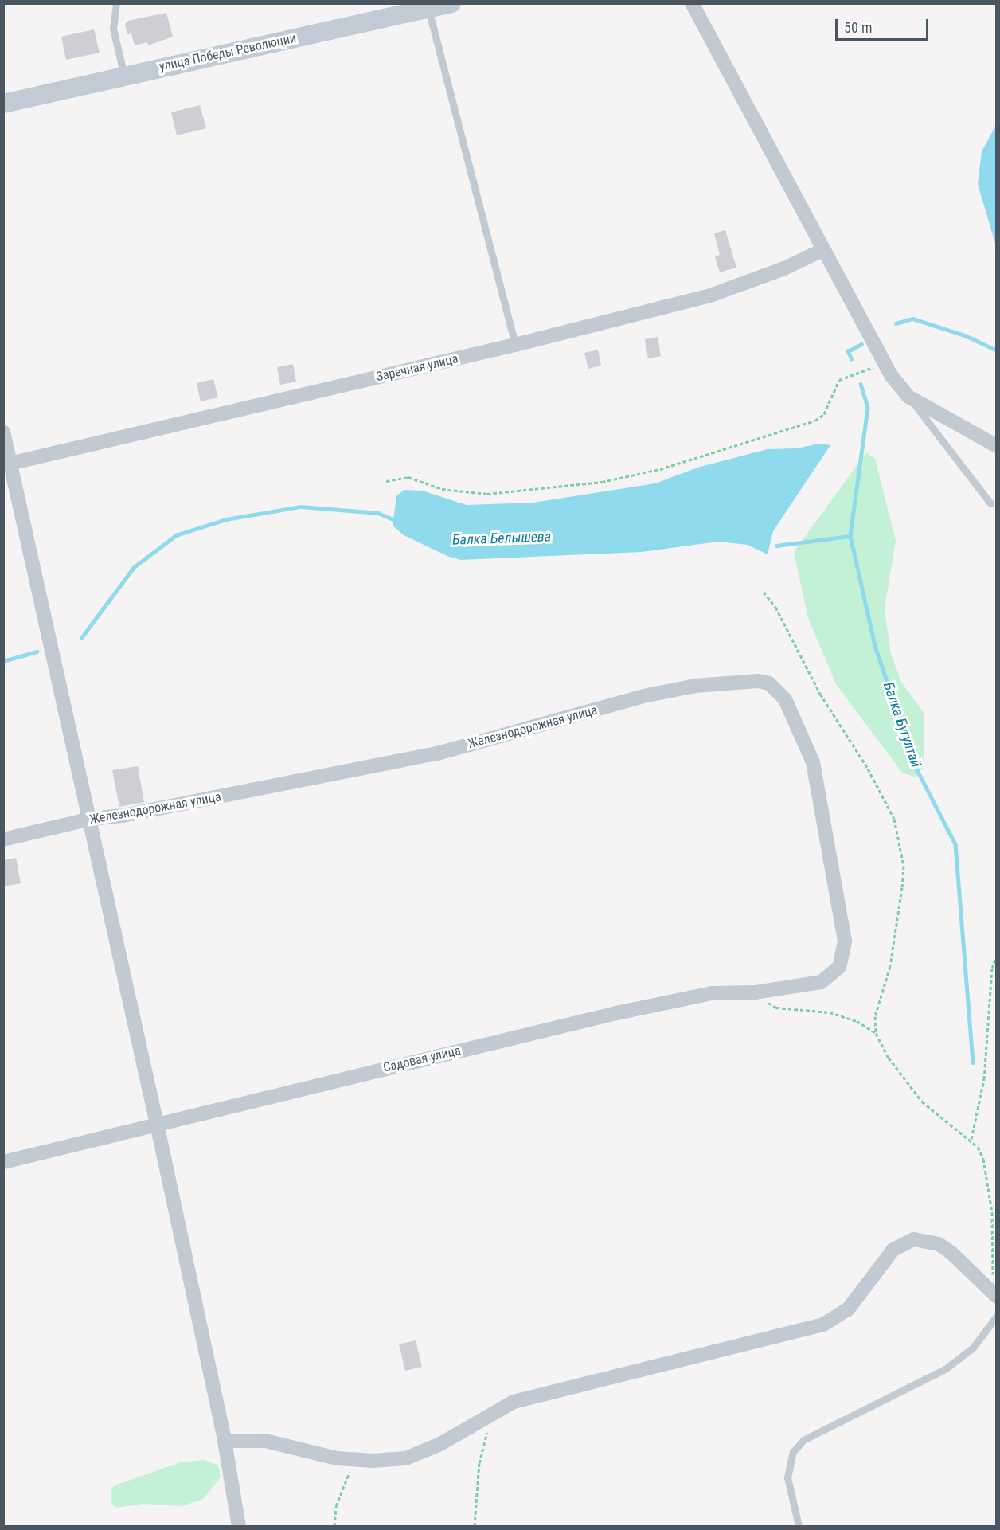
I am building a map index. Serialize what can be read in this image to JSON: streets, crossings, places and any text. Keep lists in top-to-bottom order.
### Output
{
  "streets": {
    "street": [
      "улица Победы Революции",
      "Заречная улица",
      "Железнодорожная улица",
      "Садовая улица"
    ]
  },
  "crossings": [
    ["Железнодорожная улица", "Садовая улица"]
  ],
  "water": ["Балка Белышева", "Балка Бугултай"],
  "scale_bar": "50 m"
}
